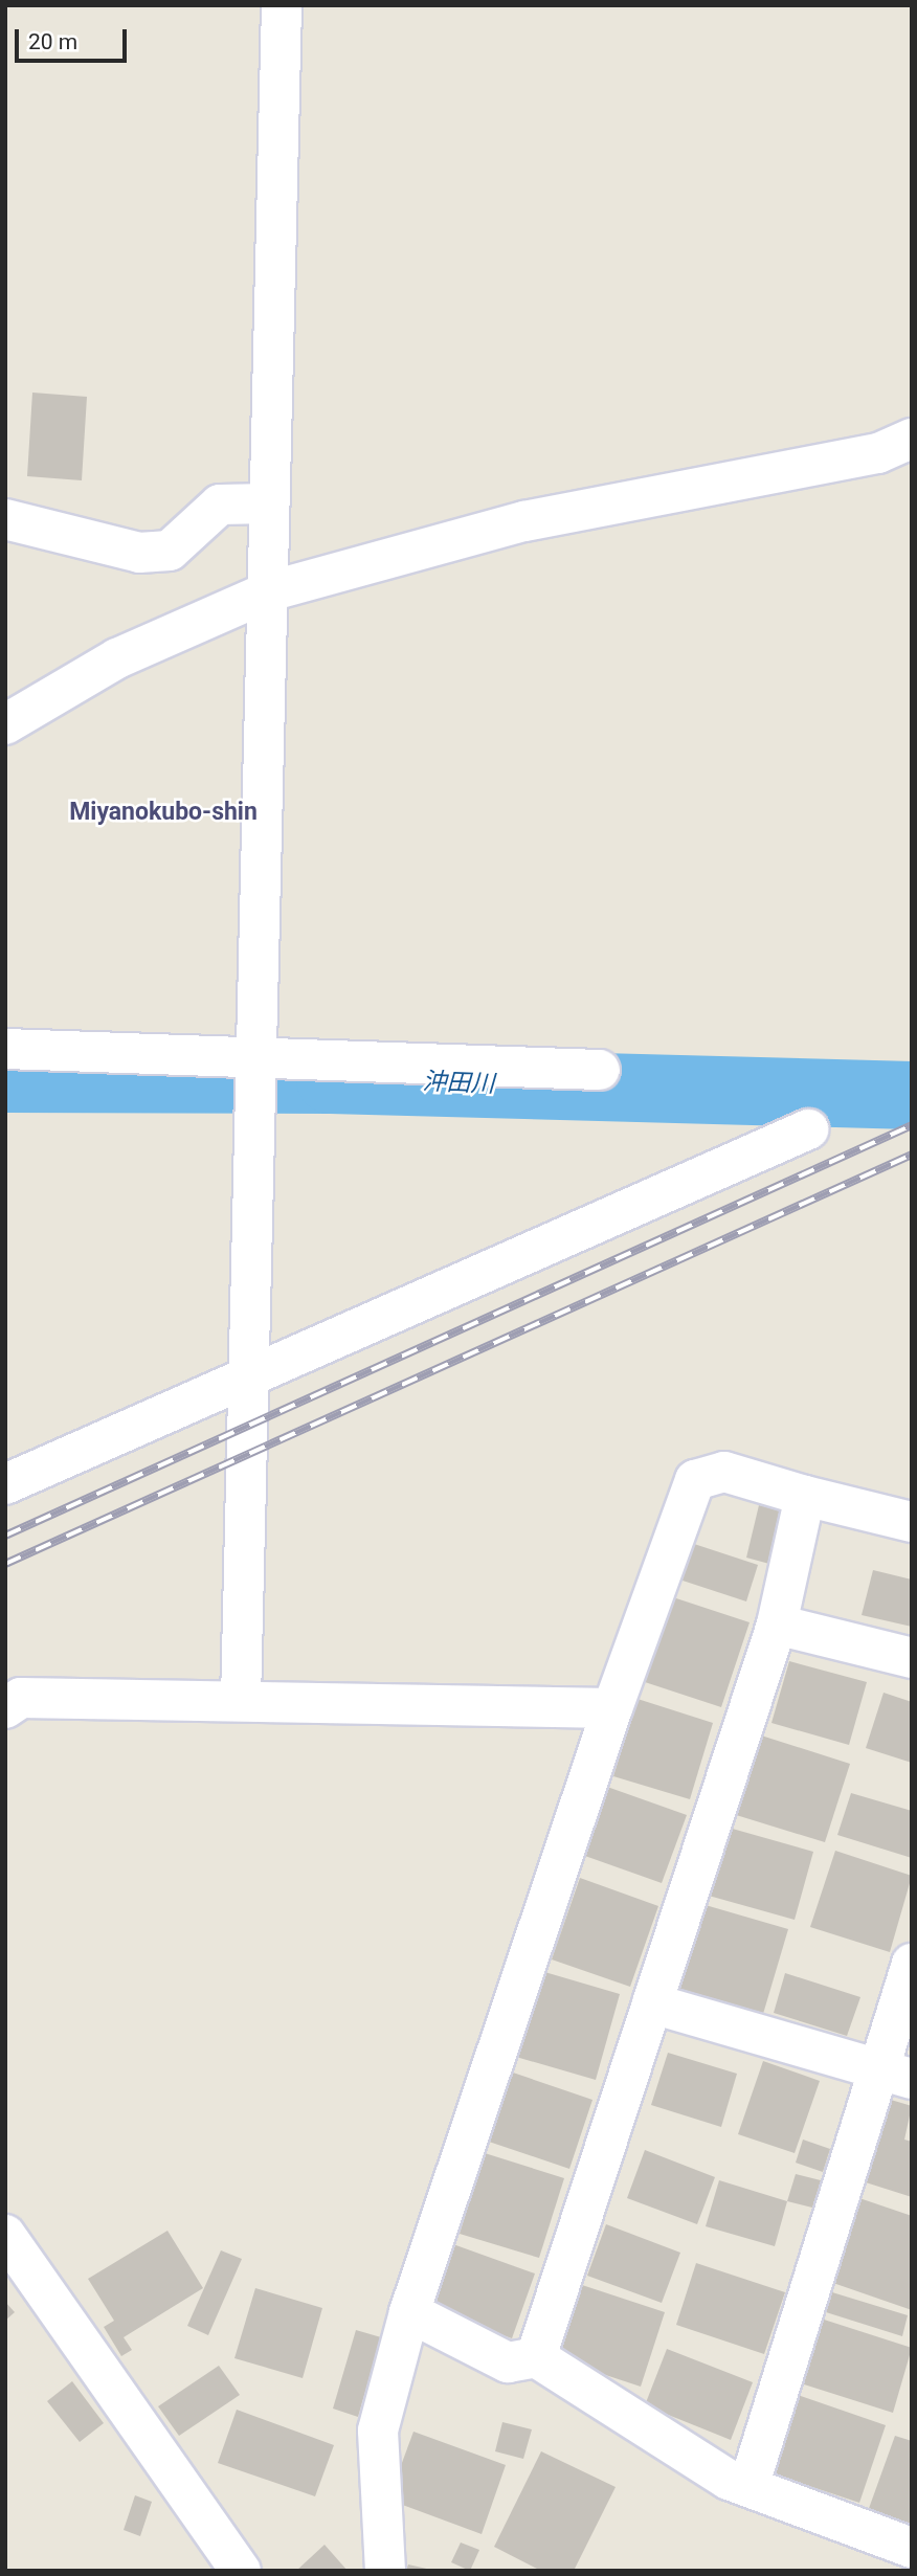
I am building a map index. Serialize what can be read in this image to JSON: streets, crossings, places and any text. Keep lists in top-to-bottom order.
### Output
{
  "districts": ["Miyanokubo-shin"],
  "water": ["沖田川"],
  "scale_bar": "20 m"
}
